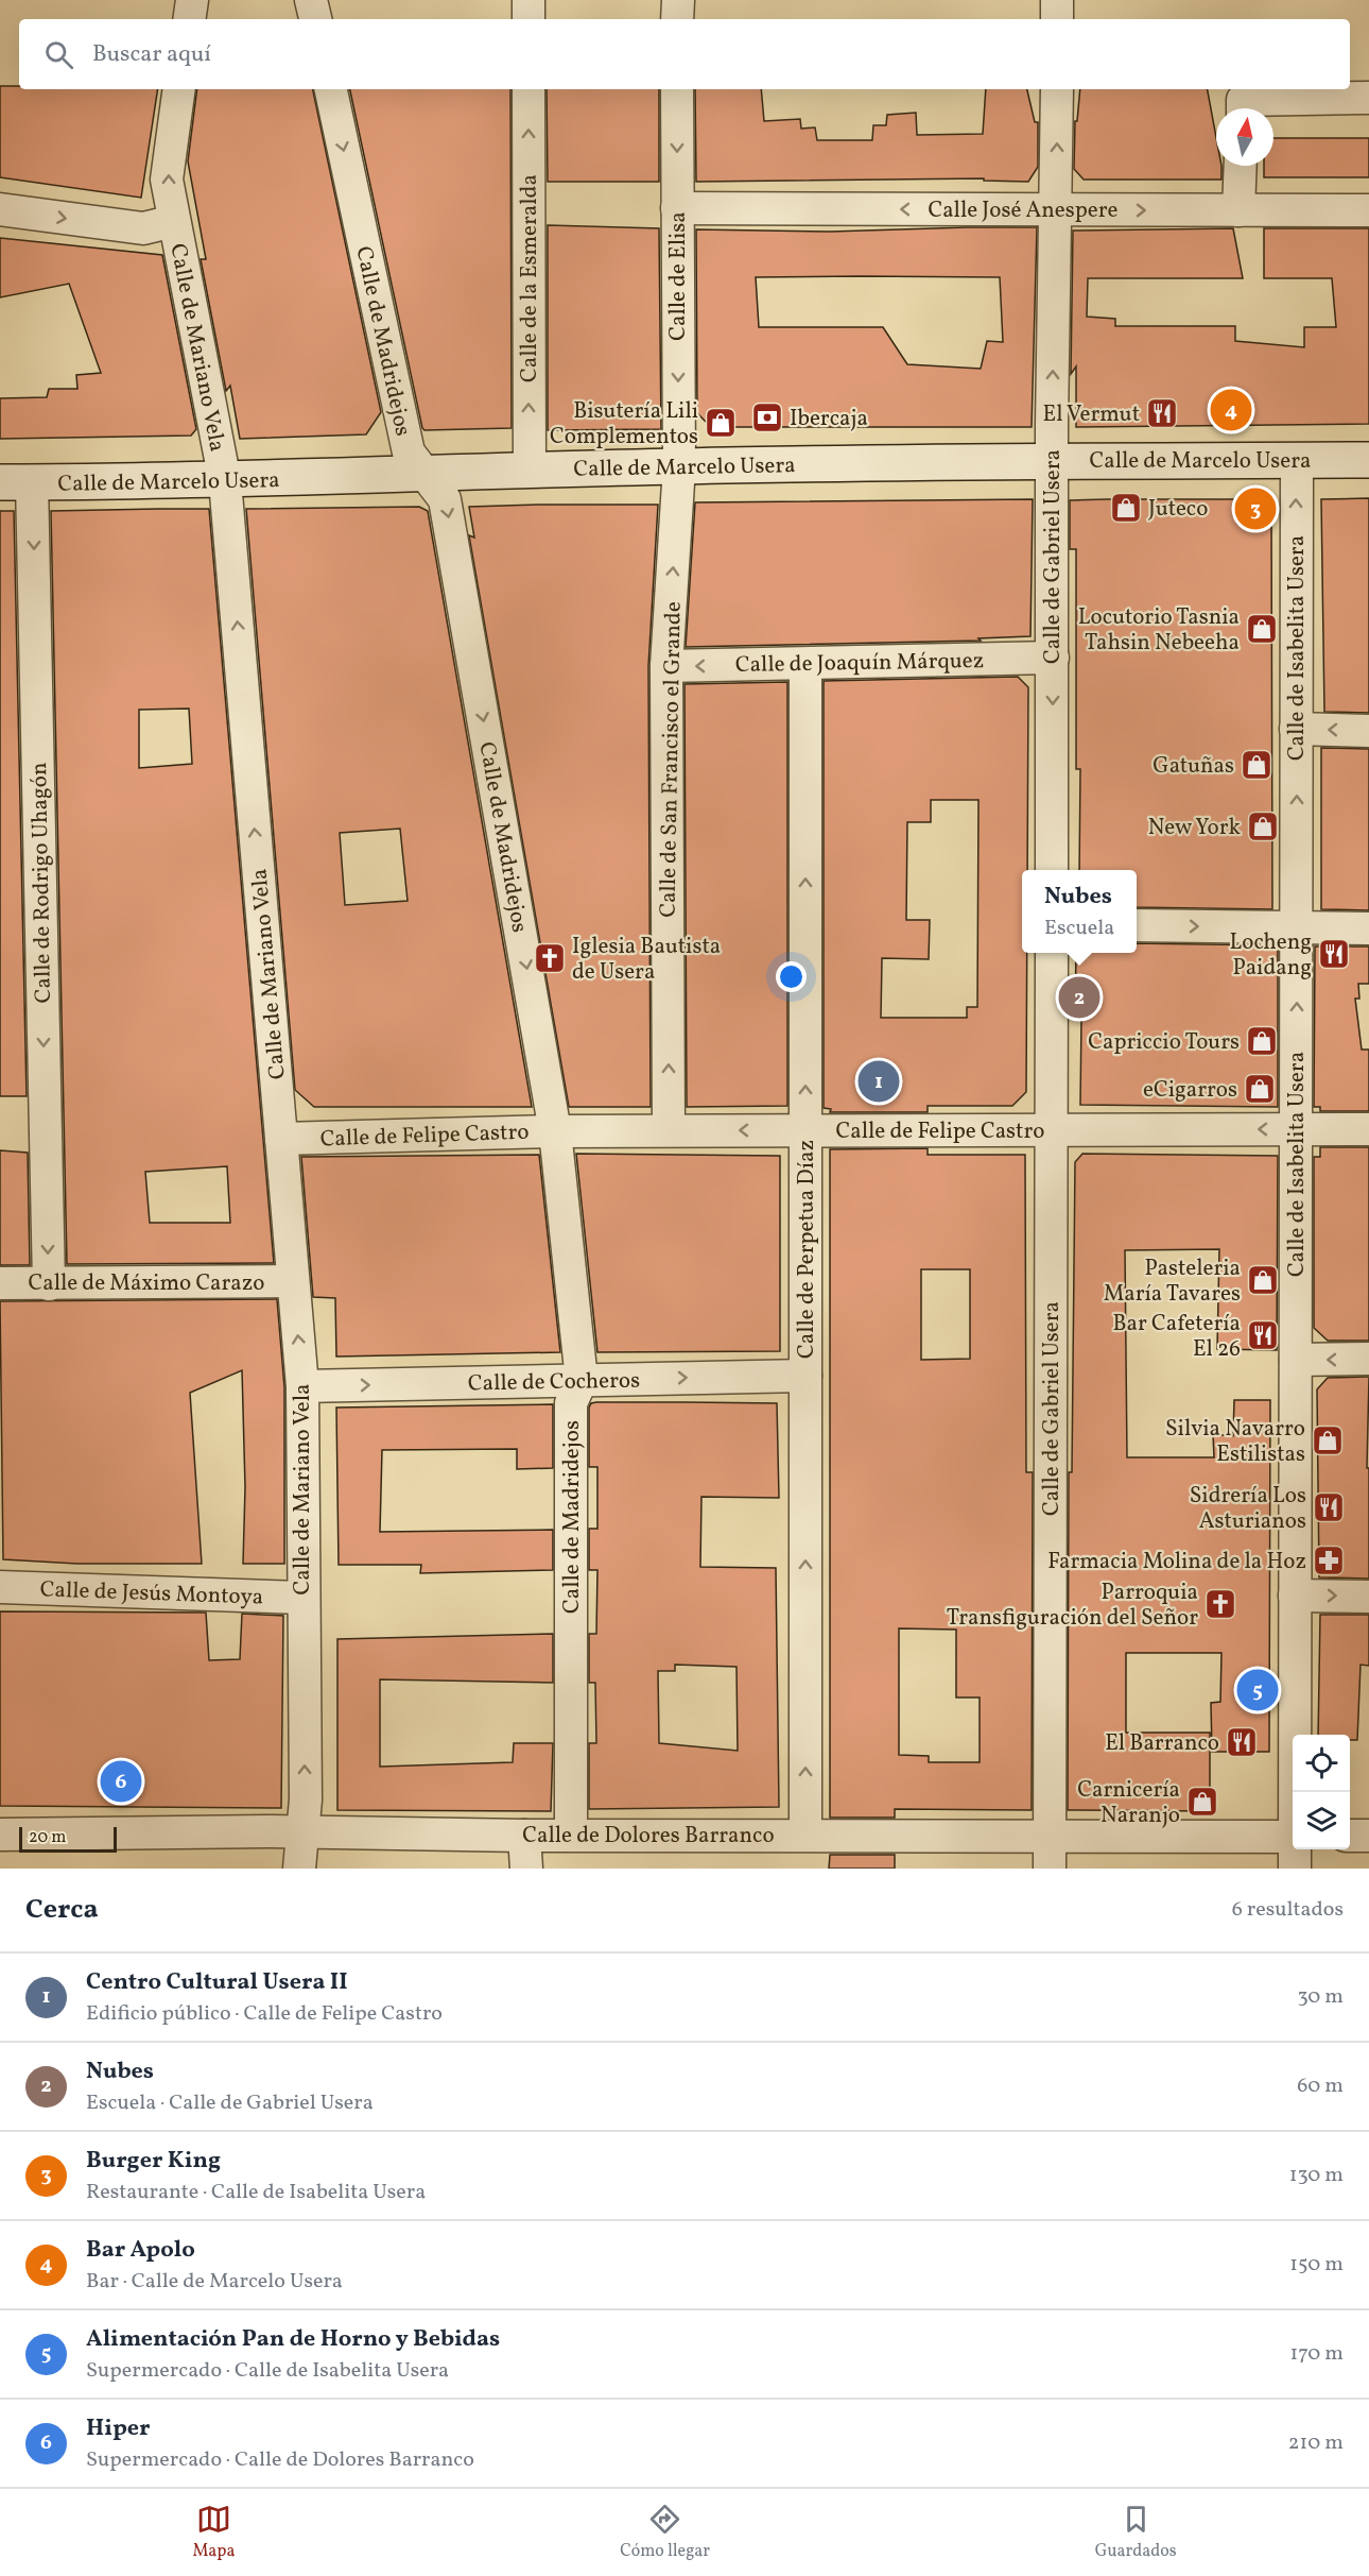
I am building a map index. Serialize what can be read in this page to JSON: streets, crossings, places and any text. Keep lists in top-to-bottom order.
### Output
{
  "streets": {
    "main road": ["Calle de Marcelo Usera"],
    "street": [
      "Calle José Anespere",
      "Calle de Elisa",
      "Calle de la Esmeralda",
      "Calle de Madridejos",
      "Calle de Mariano Vela",
      "Calle de Gabriel Usera",
      "Calle de Isabelita Usera",
      "Calle de Joaquín Márquez",
      "Calle de San Francisco el Grande",
      "Calle de Rodrigo Uhagón",
      "Calle de Felipe Castro",
      "Calle de Perpetua Díaz",
      "Calle de Máximo Carazo",
      "Calle de Cocheros",
      "Calle de Jesús Montoya",
      "Calle de Dolores Barranco"
    ]
  },
  "crossings": [
    ["Calle José Anespere", "Calle de Elisa"],
    ["Calle José Anespere", "Calle de Gabriel Usera"],
    ["Calle de Elisa", "Calle de Marcelo Usera"],
    ["Calle de Elisa", "Calle de San Francisco el Grande"],
    ["Calle de la Esmeralda", "Calle de Marcelo Usera"],
    ["Calle de Madridejos", "Calle de Marcelo Usera"],
    ["Calle de Madridejos", "Calle de Felipe Castro"],
    ["Calle de Madridejos", "Calle de Cocheros"],
    ["Calle de Madridejos", "Calle de Dolores Barranco"],
    ["Calle de Mariano Vela", "Calle de Marcelo Usera"],
    ["Calle de Mariano Vela", "Calle de Felipe Castro"],
    ["Calle de Mariano Vela", "Calle de Máximo Carazo"],
    ["Calle de Mariano Vela", "Calle de Cocheros"],
    ["Calle de Mariano Vela", "Calle de Jesús Montoya"],
    ["Calle de Mariano Vela", "Calle de Dolores Barranco"],
    ["Calle de Marcelo Usera", "Calle de Gabriel Usera"],
    ["Calle de Marcelo Usera", "Calle de Isabelita Usera"],
    ["Calle de Marcelo Usera", "Calle de San Francisco el Grande"],
    ["Calle de Marcelo Usera", "Calle de Rodrigo Uhagón"],
    ["Calle de Gabriel Usera", "Calle de Joaquín Márquez"],
    ["Calle de Gabriel Usera", "Calle de Felipe Castro"],
    ["Calle de Gabriel Usera", "Calle de Dolores Barranco"],
    ["Calle de Isabelita Usera", "Calle de Felipe Castro"],
    ["Calle de Joaquín Márquez", "Calle de San Francisco el Grande"],
    ["Calle de Joaquín Márquez", "Calle de Perpetua Díaz"],
    ["Calle de San Francisco el Grande", "Calle de Felipe Castro"],
    ["Calle de Rodrigo Uhagón", "Calle de Máximo Carazo"],
    ["Calle de Felipe Castro", "Calle de Perpetua Díaz"],
    ["Calle de Perpetua Díaz", "Calle de Cocheros"],
    ["Calle de Perpetua Díaz", "Calle de Dolores Barranco"]
  ],
  "one_way": [
    "Calle de Elisa",
    "Calle de la Esmeralda",
    "Calle de Madridejos",
    "Calle de Mariano Vela",
    "Calle de Isabelita Usera",
    "Calle de Joaquín Márquez",
    "Calle de San Francisco el Grande",
    "Calle de Rodrigo Uhagón",
    "Calle de Perpetua Díaz",
    "Calle de Cocheros"
  ],
  "places": {
    "restaurant": [
      "El Vermut",
      "Locheng Paidang",
      "Bar Cafetería El 26",
      "Sidrería Los Asturianos",
      "El Barranco"
    ],
    "bank": ["Ibercaja"],
    "shop": [
      "Bisutería Lili Complementos",
      "Juteco",
      "Locutorio Tasnia Tahsin Nebeeha",
      "Gatuñas",
      "New York",
      "Capriccio Tours",
      "eCigarros",
      "Pasteleria María Tavares",
      "Silvia Navarro Estilistas",
      "Carnicería Naranjo"
    ],
    "church": ["Iglesia Bautista de Usera", "Parroquia Transfiguración del Señor"],
    "pharmacy": ["Farmacia Molina de la Hoz"]
  },
  "scale_bar": "20 m",
  "north": "top",
  "page": {
    "search": "Buscar aquí",
    "pins": [
      "4",
      "3",
      "2",
      "1",
      "5",
      "6"
    ],
    "popup": ["Nubes", "Escuela"],
    "scale": "20 m",
    "heading": ["Cerca", "6 resultados"],
    "list": [
      {
        "mark": "1",
        "name": "Centro Cultural Usera II",
        "note": "Edificio público · Calle de Felipe Castro",
        "value": "30 m"
      },
      {
        "mark": "2",
        "name": "Nubes",
        "note": "Escuela · Calle de Gabriel Usera",
        "value": "60 m"
      },
      {
        "mark": "3",
        "name": "Burger King",
        "note": "Restaurante · Calle de Isabelita Usera",
        "value": "130 m"
      },
      {
        "mark": "4",
        "name": "Bar Apolo",
        "note": "Bar · Calle de Marcelo Usera",
        "value": "150 m"
      },
      {
        "mark": "5",
        "name": "Alimentación Pan de Horno y Bebidas",
        "note": "Supermercado · Calle de Isabelita Usera",
        "value": "170 m"
      },
      {
        "mark": "6",
        "name": "Hiper",
        "note": "Supermercado · Calle de Dolores Barranco",
        "value": "210 m"
      }
    ],
    "nav": ["Mapa", "Cómo llegar", "Guardados"]
  }
}
